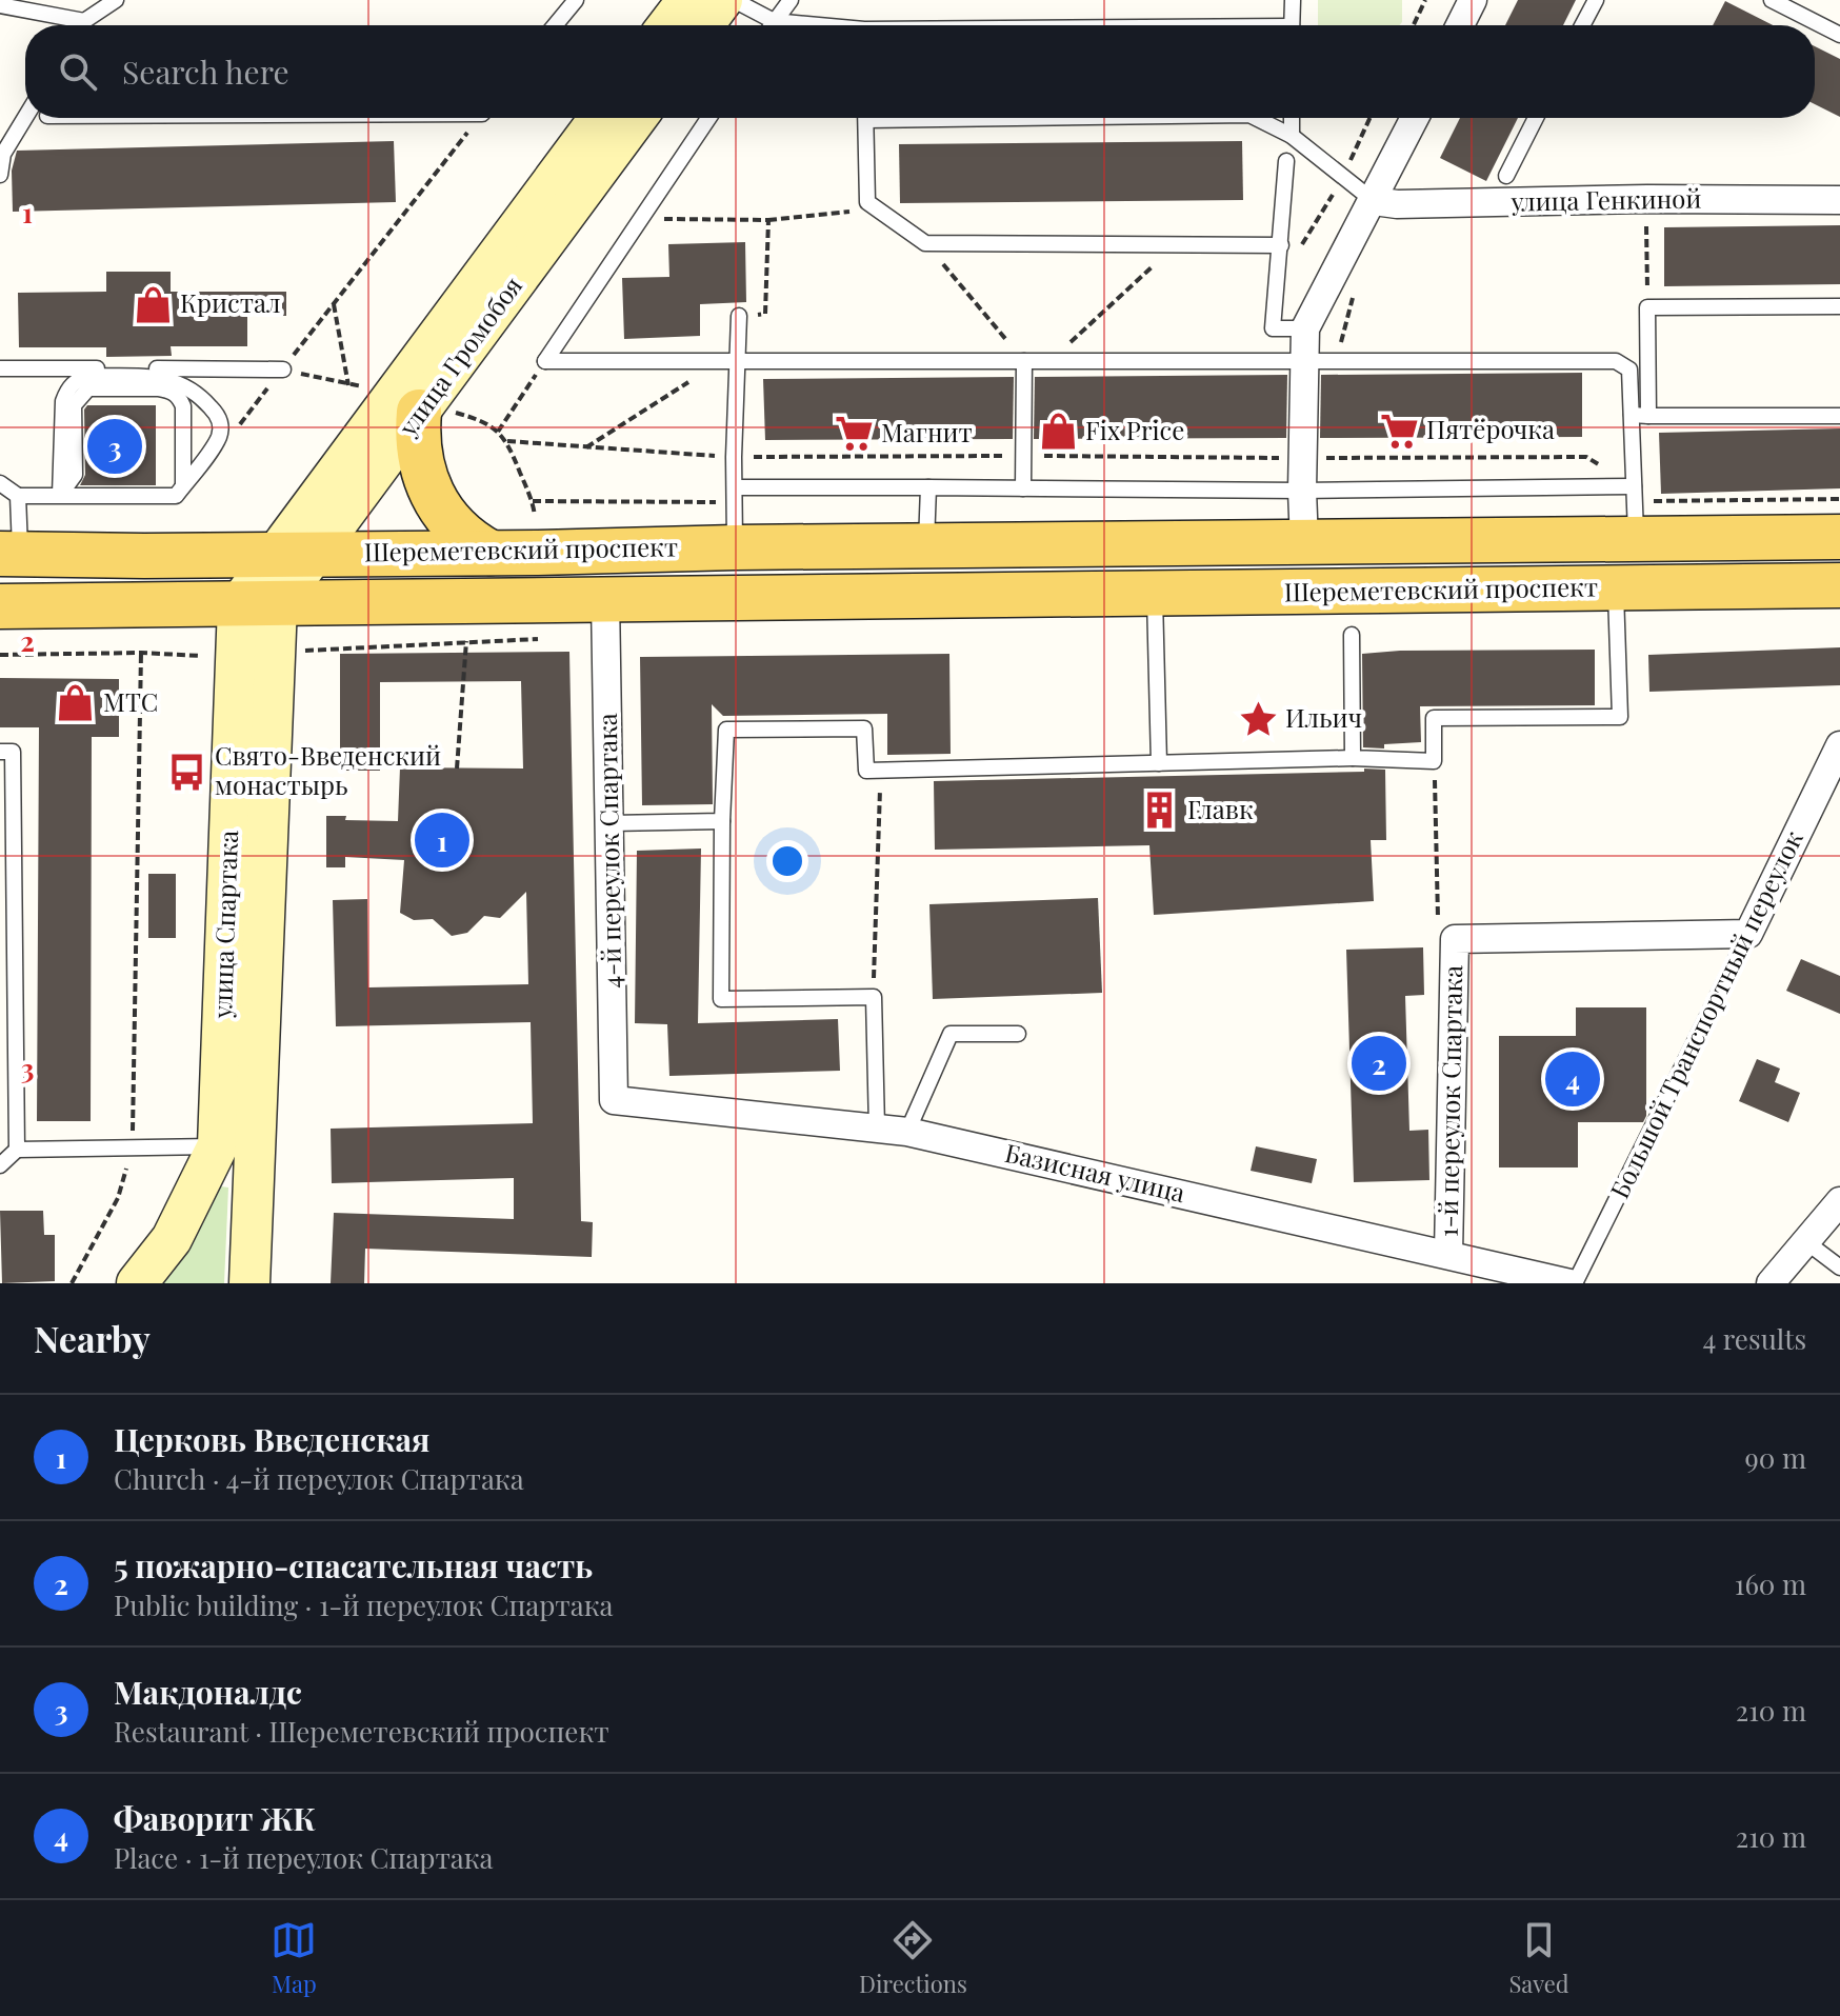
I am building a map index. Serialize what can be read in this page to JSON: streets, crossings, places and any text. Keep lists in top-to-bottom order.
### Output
{
  "streets": {
    "main road": ["улица Громобоя", "Шереметевский проспект", "улица Спартака"],
    "street": [
      "улица Генкиной",
      "4-й переулок Спартака",
      "Большой Транспортный переулок",
      "1-й переулок Спартака",
      "Базисная улица"
    ]
  },
  "crossings": [
    ["улица Громобоя", "Шереметевский проспект"],
    ["Шереметевский проспект", "4-й переулок Спартака"],
    ["Шереметевский проспект", "улица Спартака"],
    ["4-й переулок Спартака", "Базисная улица"],
    ["Большой Транспортный переулок", "1-й переулок Спартака"],
    ["Большой Транспортный переулок", "Базисная улица"],
    ["1-й переулок Спартака", "Базисная улица"]
  ],
  "places": {
    "shop": ["Кристал", "Fix Price", "МТС"],
    "supermarket": ["Пятёрочка", "Магнит"],
    "place": ["Ильич"],
    "bus stop": ["Свято-Введенский монастырь"],
    "building": ["Главк"]
  },
  "page": {
    "search": "Search here",
    "pins": [
      "3",
      "1",
      "2",
      "4"
    ],
    "heading": ["Nearby", "4 results"],
    "list": [
      {
        "mark": "1",
        "name": "Церковь Введенская",
        "note": "Church · 4-й переулок Спартака",
        "value": "90 m"
      },
      {
        "mark": "2",
        "name": "5 пожарно-спасательная часть",
        "note": "Public building · 1-й переулок Спартака",
        "value": "160 m"
      },
      {
        "mark": "3",
        "name": "Макдоналдс",
        "note": "Restaurant · Шереметевский проспект",
        "value": "210 m"
      },
      {
        "mark": "4",
        "name": "Фаворит ЖК",
        "note": "Place · 1-й переулок Спартака",
        "value": "210 m"
      }
    ],
    "nav": ["Map", "Directions", "Saved"]
  },
  "grid": {
    "rows": ["1", "2", "3"]
  }
}
